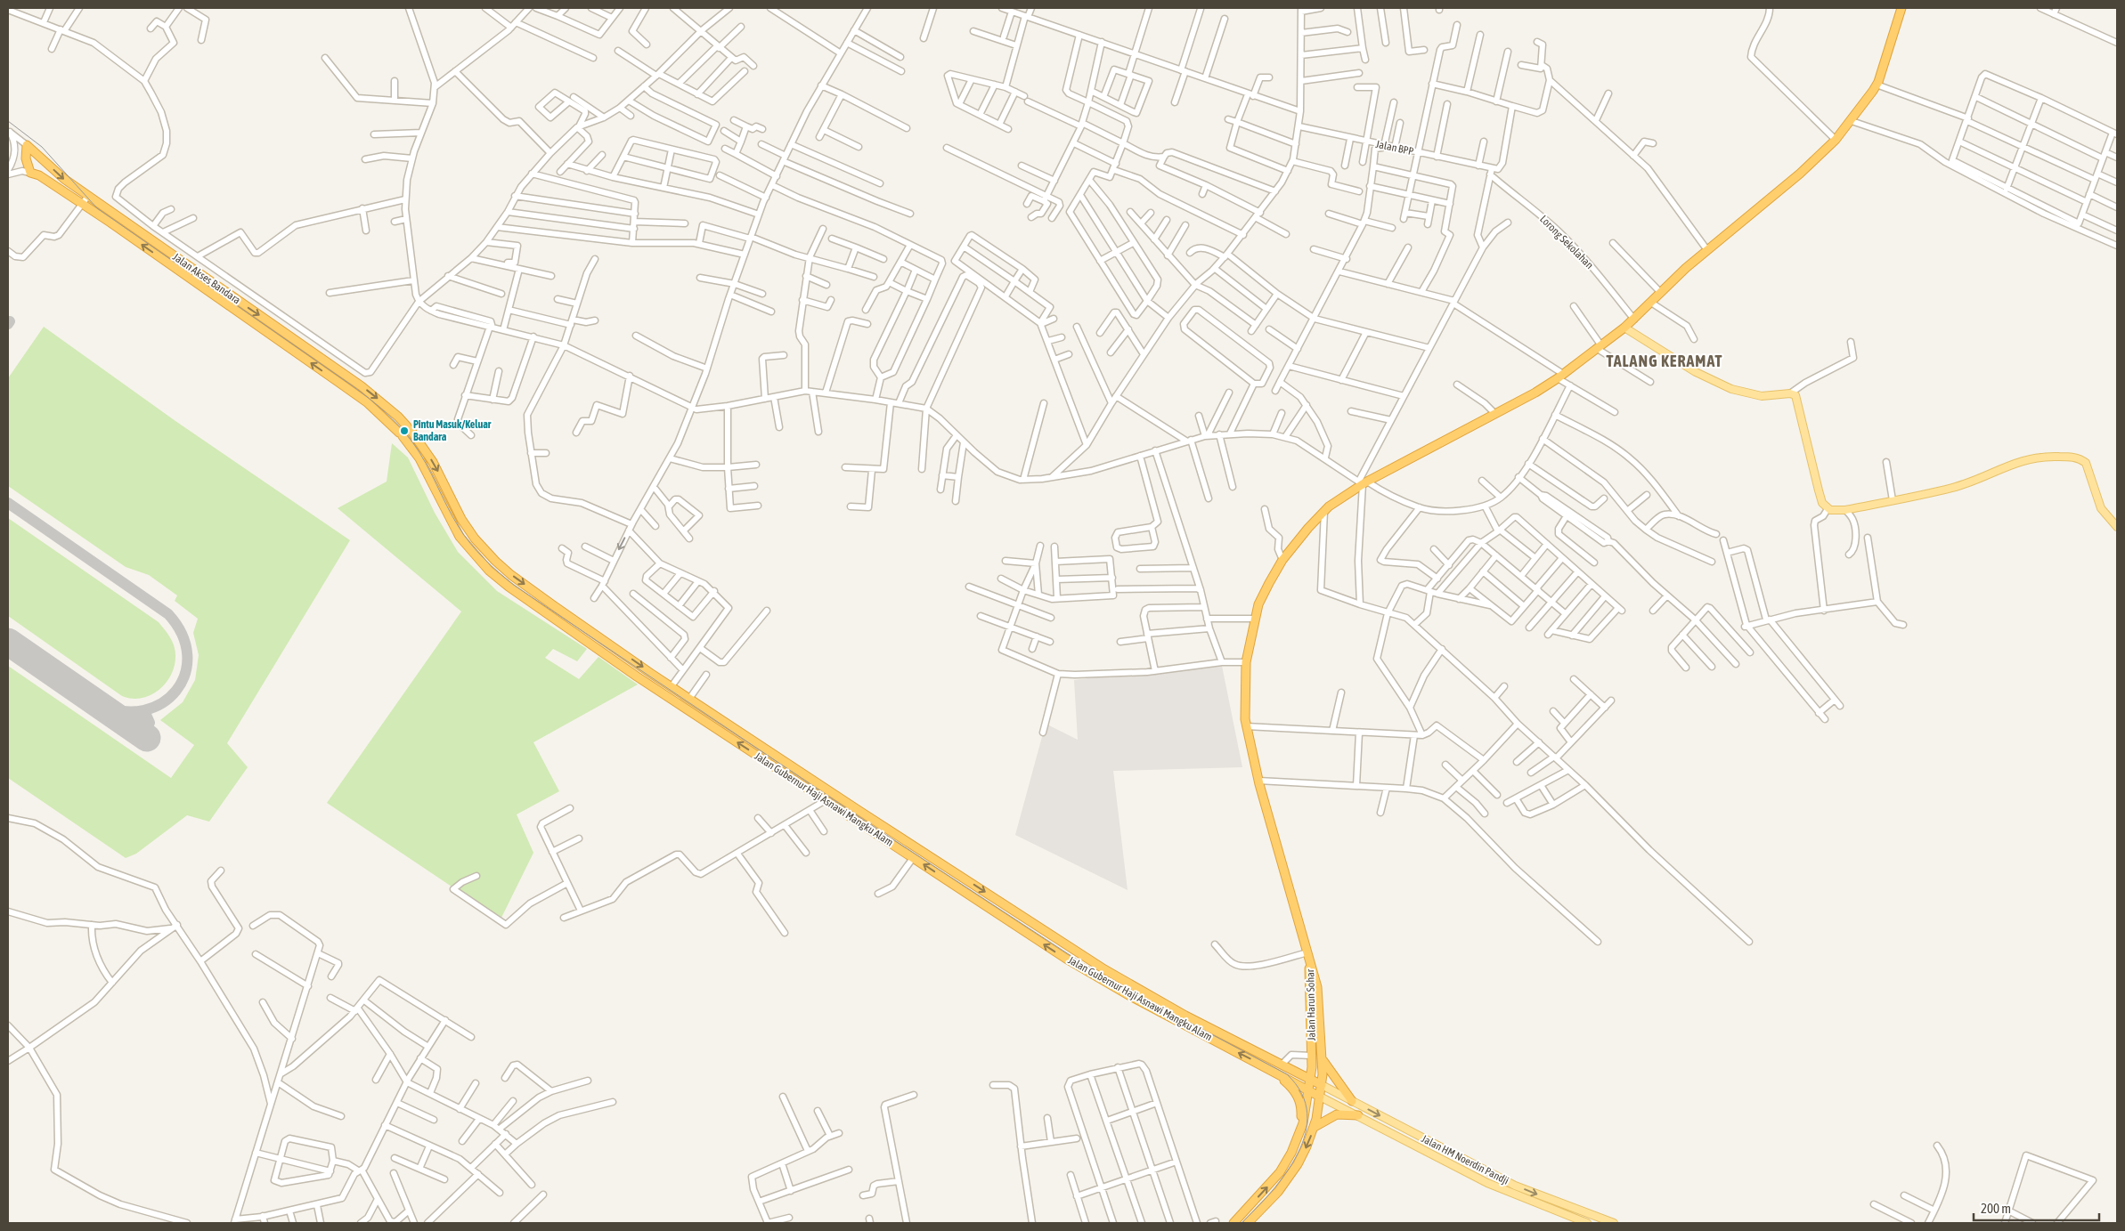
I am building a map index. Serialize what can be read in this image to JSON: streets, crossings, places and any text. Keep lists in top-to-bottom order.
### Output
{
  "streets": {
    "highway": ["Jalan Akses Bandara", "Jalan Gubernur Haji Asnawi Mangku Alam", "Jalan Harun Sohar"],
    "main road": ["Jalan HM Noerdin Pandji"],
    "street": ["Jalan BPP", "Lorong Sekolahan"]
  },
  "crossings": [
    ["Jalan BPP", "Lorong Sekolahan"],
    ["Lorong Sekolahan", "Jalan Harun Sohar"],
    ["Jalan Akses Bandara", "Jalan Gubernur Haji Asnawi Mangku Alam"],
    ["Jalan Gubernur Haji Asnawi Mangku Alam", "Jalan Harun Sohar"],
    ["Jalan Gubernur Haji Asnawi Mangku Alam", "Jalan HM Noerdin Pandji"],
    ["Jalan Harun Sohar", "Jalan HM Noerdin Pandji"]
  ],
  "districts": ["TALANG KERAMAT"],
  "places": ["Pintu Masuk/Keluar Bandara"],
  "scale_bar": "200 m"
}
